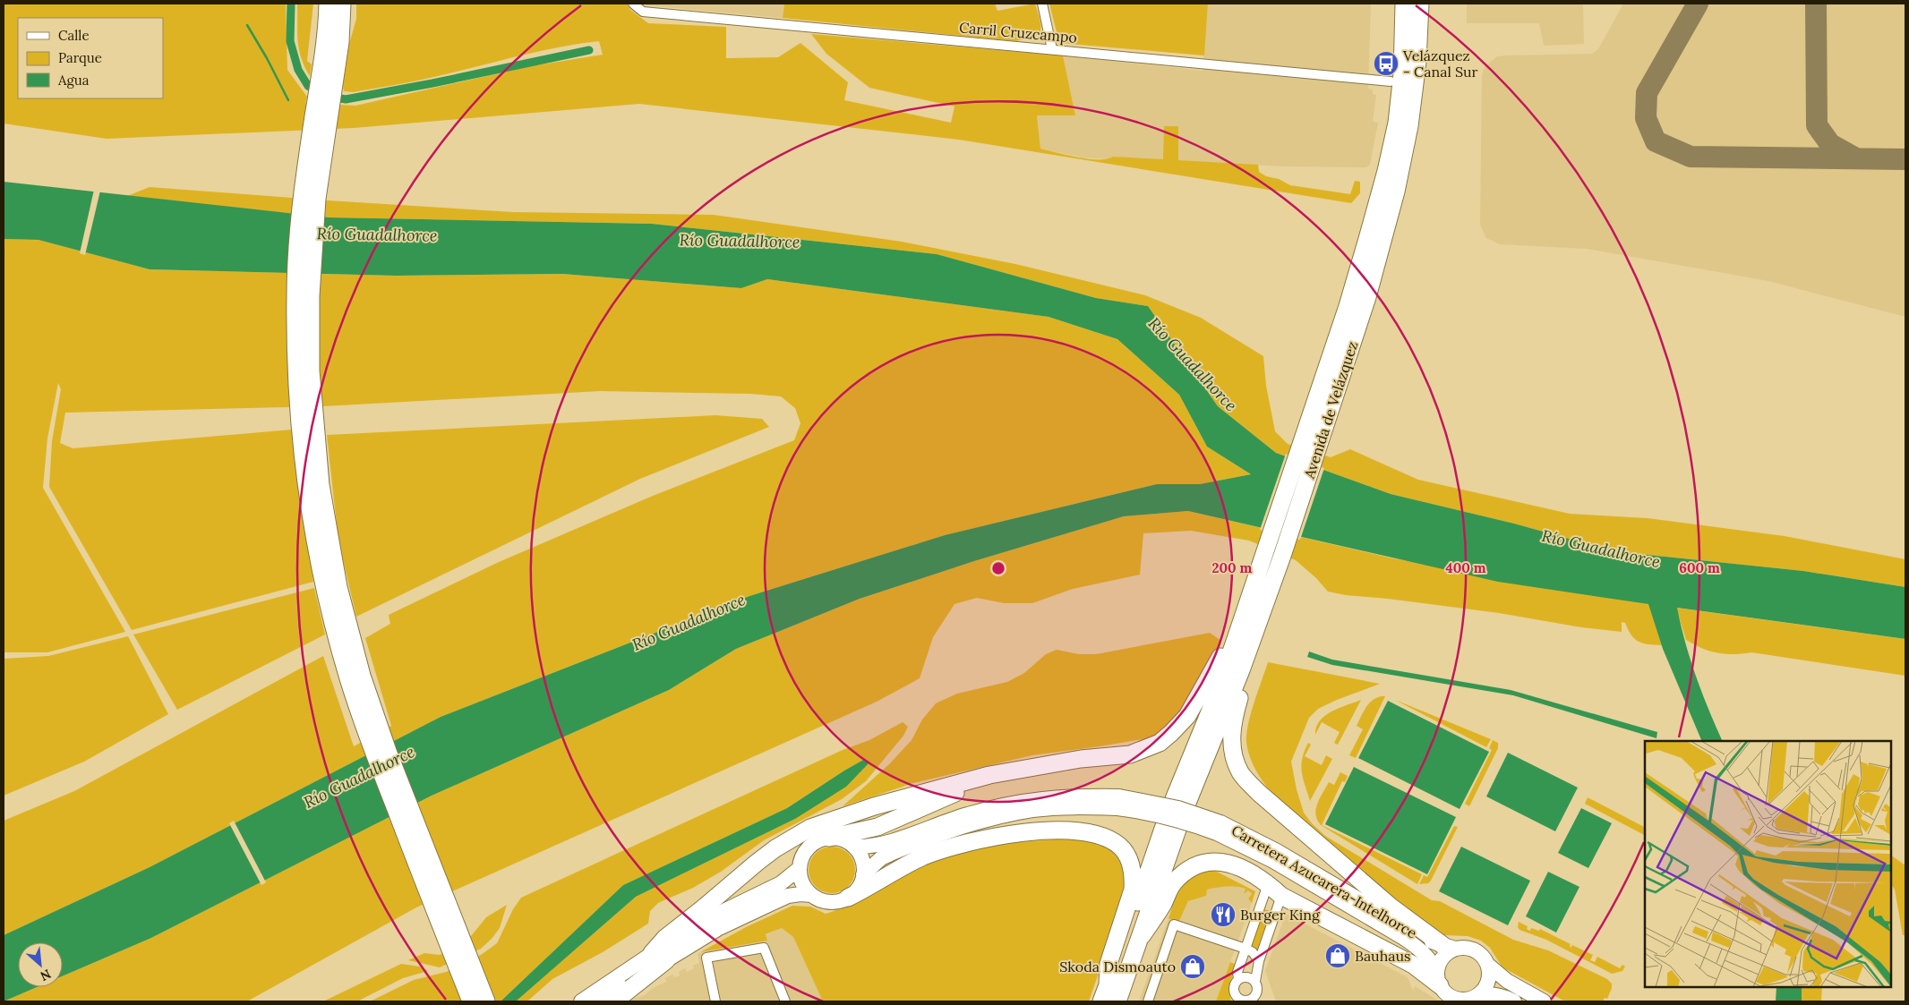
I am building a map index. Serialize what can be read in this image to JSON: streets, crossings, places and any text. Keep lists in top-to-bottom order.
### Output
{
  "streets": {
    "highway": ["Avenida de Velázquez"],
    "main road": ["Carretera Azucarera-Intelhorce"],
    "street": ["Carril Cruzcampo"]
  },
  "crossings": [
    ["Avenida de Velázquez", "Carretera Azucarera-Intelhorce"]
  ],
  "water": ["Río Guadalhorce"],
  "places": {
    "bus stop": ["Velázquez - Canal Sur"],
    "restaurant": ["Burger King"],
    "shop": ["Bauhaus", "Skoda Dismoauto"]
  },
  "legend": ["Calle", "Parque", "Agua"],
  "north": "bottom right",
  "rings": ["200 m", "400 m", "600 m"]
}
